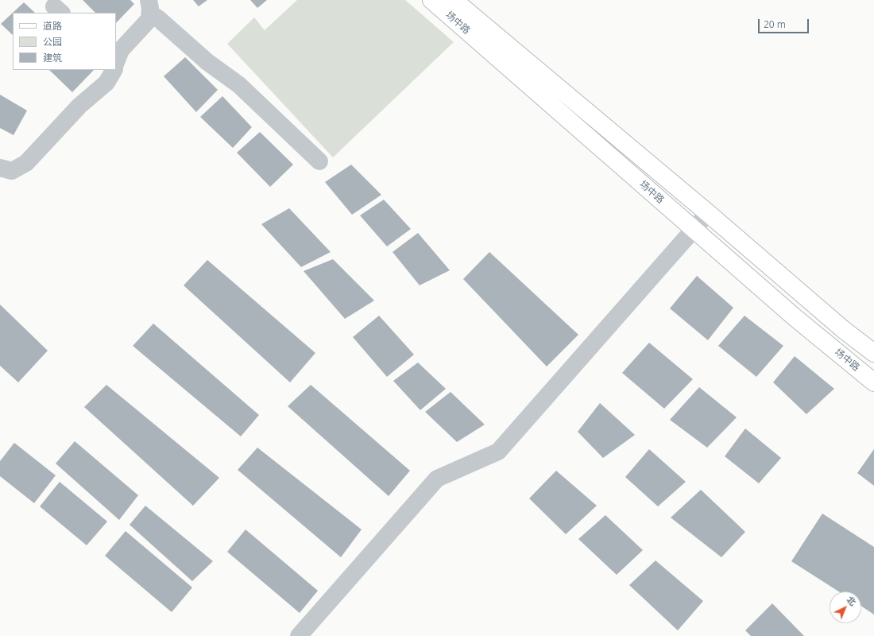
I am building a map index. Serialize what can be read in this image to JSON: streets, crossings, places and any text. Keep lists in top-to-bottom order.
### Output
{
  "streets": {
    "main road": ["场中路"]
  },
  "legend": ["道路", "公园", "建筑"],
  "scale_bar": "20 m",
  "north": "top right"
}
